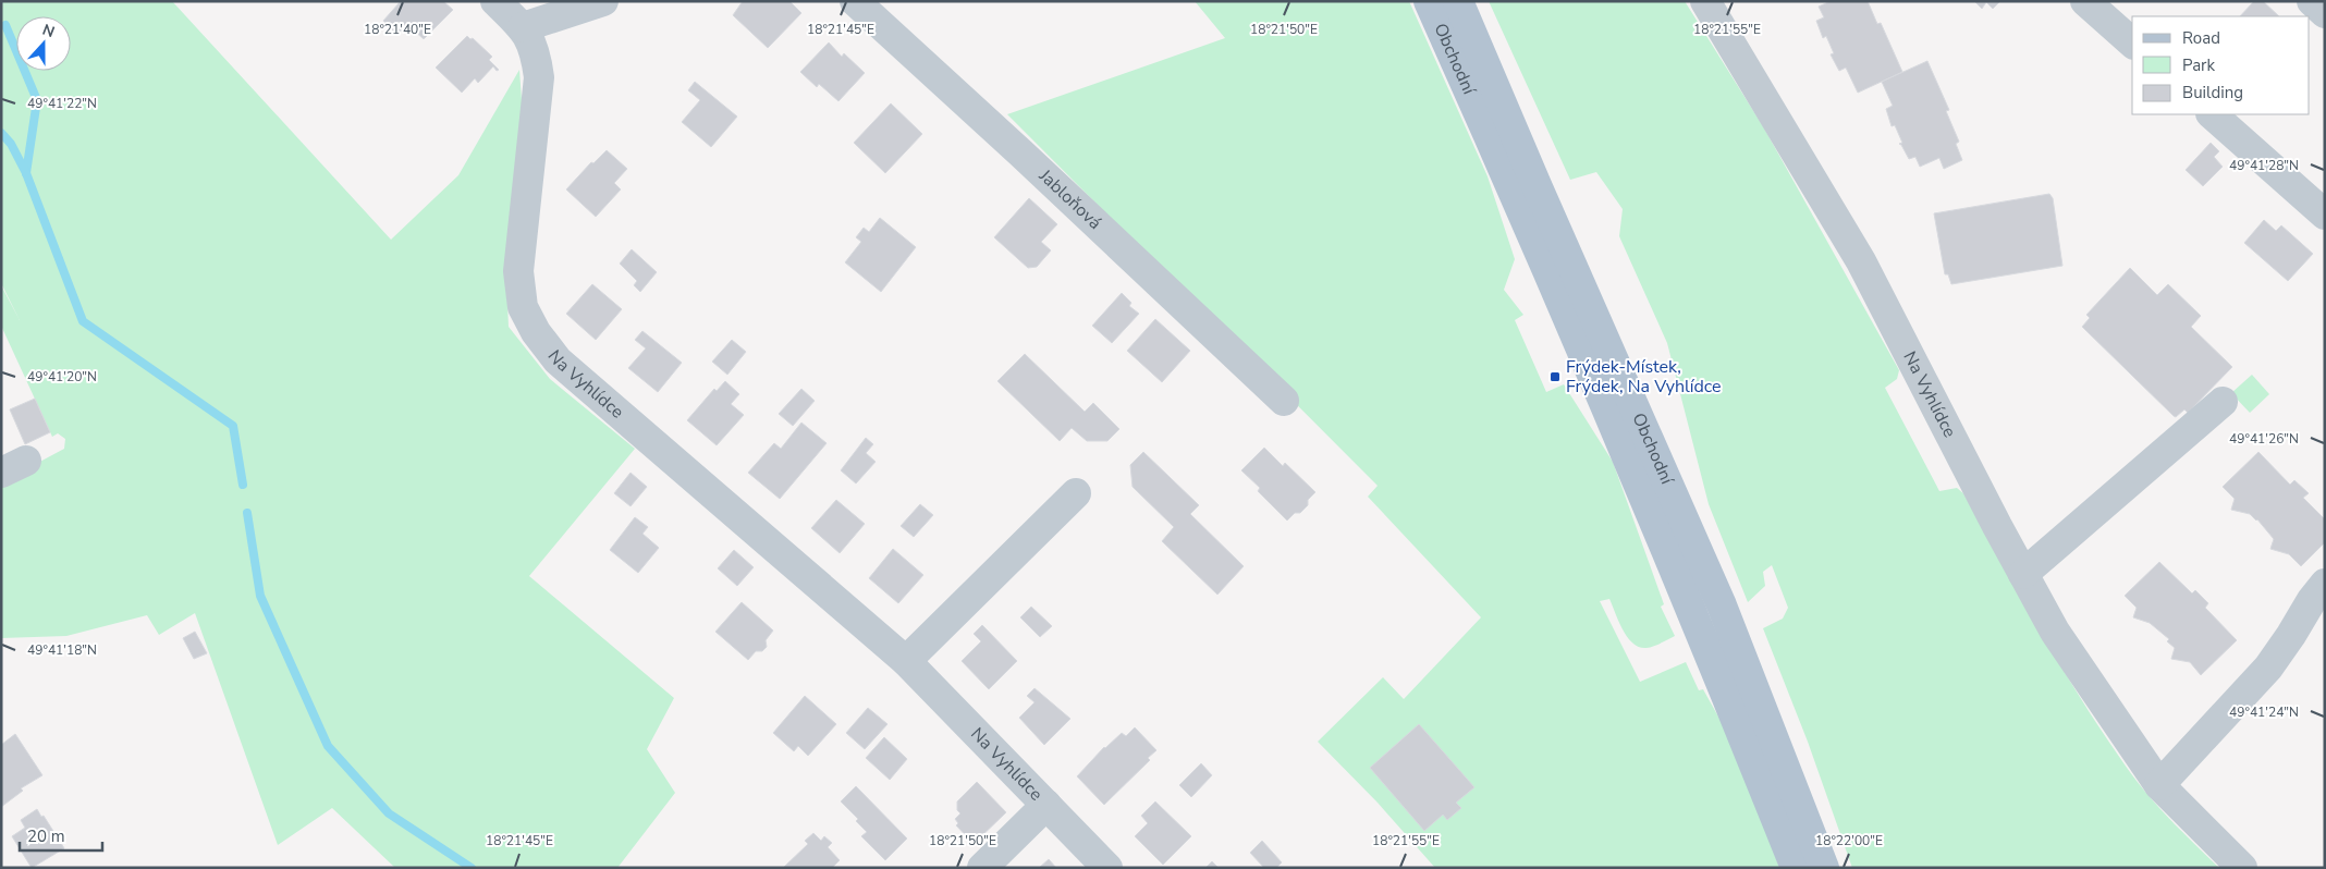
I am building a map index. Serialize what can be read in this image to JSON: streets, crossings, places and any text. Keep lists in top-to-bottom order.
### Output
{
  "streets": {
    "main road": ["Obchodní"],
    "street": ["Jabloňová", "Na Vyhlídce"]
  },
  "places": {
    "transit": ["Frýdek-Místek, Frýdek, Na Vyhlídce"]
  },
  "legend": ["Road", "Park", "Building"],
  "scale_bar": "20 m",
  "north": "top",
  "coordinates": [
    "18°21'50\"E",
    "18°21'40\"E",
    "18°21'45\"E",
    "18°21'55\"E",
    "49°41'22\"N",
    "49°41'28\"N",
    "49°41'20\"N",
    "49°41'26\"N",
    "49°41'18\"N",
    "49°41'24\"N",
    "18°22'00\"E"
  ]
}
